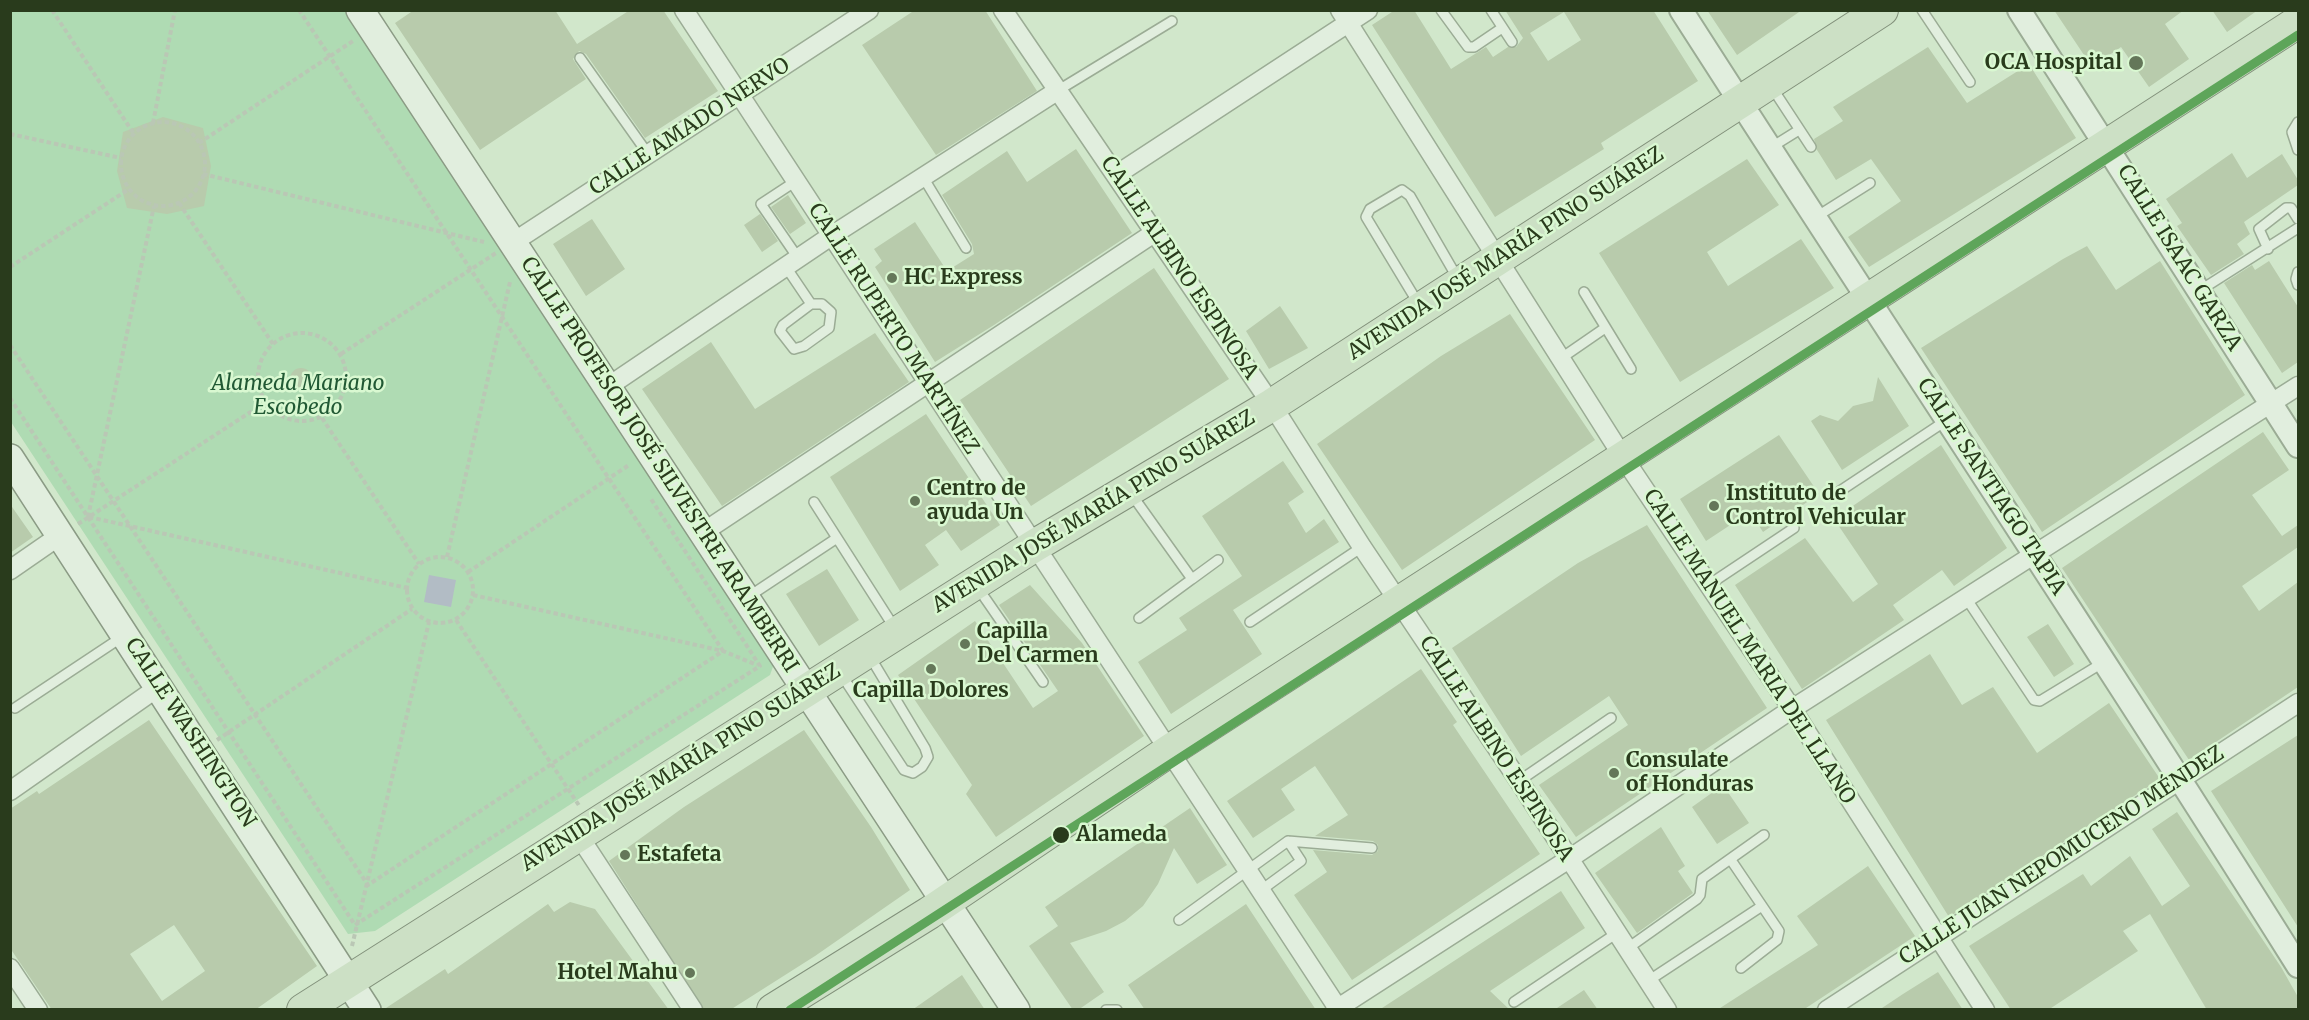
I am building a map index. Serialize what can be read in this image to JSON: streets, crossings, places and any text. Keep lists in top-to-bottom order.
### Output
{
  "streets": {
    "highway": ["AVENIDA JOSÉ MARÍA PINO SUÁREZ"],
    "main road": ["CALLE PROFESOR JOSÉ SILVESTRE ARAMBERRI", "CALLE WASHINGTON"],
    "street": [
      "CALLE AMADO NERVO",
      "CALLE ISAAC GARZA",
      "CALLE ALBINO ESPINOSA",
      "CALLE RUPERTO MARTÍNEZ",
      "CALLE SANTIAGO TAPIA",
      "CALLE MANUEL MARIA DEL LLANO",
      "CALLE JUAN NEPOMUCENO MÉNDEZ"
    ]
  },
  "crossings": [
    ["CALLE AMADO NERVO", "CALLE RUPERTO MARTÍNEZ"],
    ["CALLE AMADO NERVO", "CALLE PROFESOR JOSÉ SILVESTRE ARAMBERRI"],
    ["AVENIDA JOSÉ MARÍA PINO SUÁREZ", "CALLE ALBINO ESPINOSA"],
    ["AVENIDA JOSÉ MARÍA PINO SUÁREZ", "CALLE RUPERTO MARTÍNEZ"],
    ["AVENIDA JOSÉ MARÍA PINO SUÁREZ", "CALLE PROFESOR JOSÉ SILVESTRE ARAMBERRI"],
    ["AVENIDA JOSÉ MARÍA PINO SUÁREZ", "CALLE SANTIAGO TAPIA"],
    ["AVENIDA JOSÉ MARÍA PINO SUÁREZ", "CALLE MANUEL MARIA DEL LLANO"],
    ["AVENIDA JOSÉ MARÍA PINO SUÁREZ", "CALLE WASHINGTON"],
    ["CALLE SANTIAGO TAPIA", "CALLE JUAN NEPOMUCENO MÉNDEZ"],
    ["CALLE MANUEL MARIA DEL LLANO", "CALLE JUAN NEPOMUCENO MÉNDEZ"]
  ],
  "parks": ["Alameda Mariano Escobedo"],
  "places": [
    "OCA Hospital",
    "HC Express",
    "Centro de ayuda Un",
    "Instituto de Control Vehicular",
    "Capilla Del Carmen",
    "Capilla Dolores",
    "Consulate of Honduras",
    "Alameda",
    "Estafeta",
    "Hotel Mahu"
  ]
}
